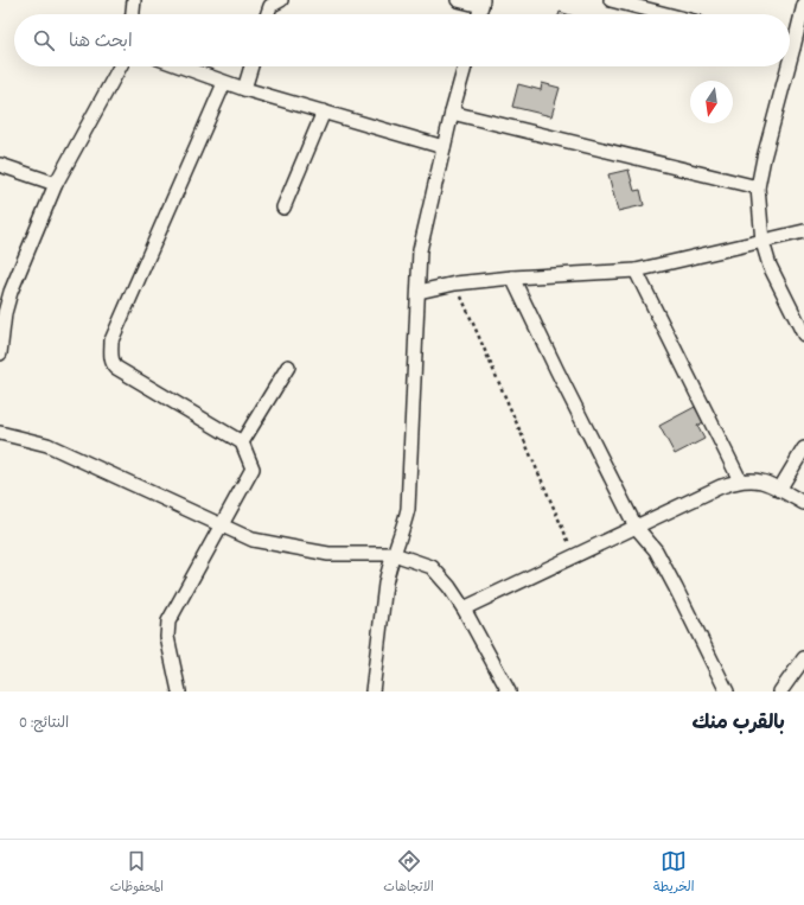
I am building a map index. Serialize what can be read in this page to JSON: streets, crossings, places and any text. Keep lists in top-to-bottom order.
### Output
{
  "north": "bottom",
  "page": {
    "search": "ابحث هنا",
    "heading": ["بالقرب منك", "النتائج: 0"],
    "nav": ["الخريطة", "الاتجاهات", "المحفوظات"]
  }
}
